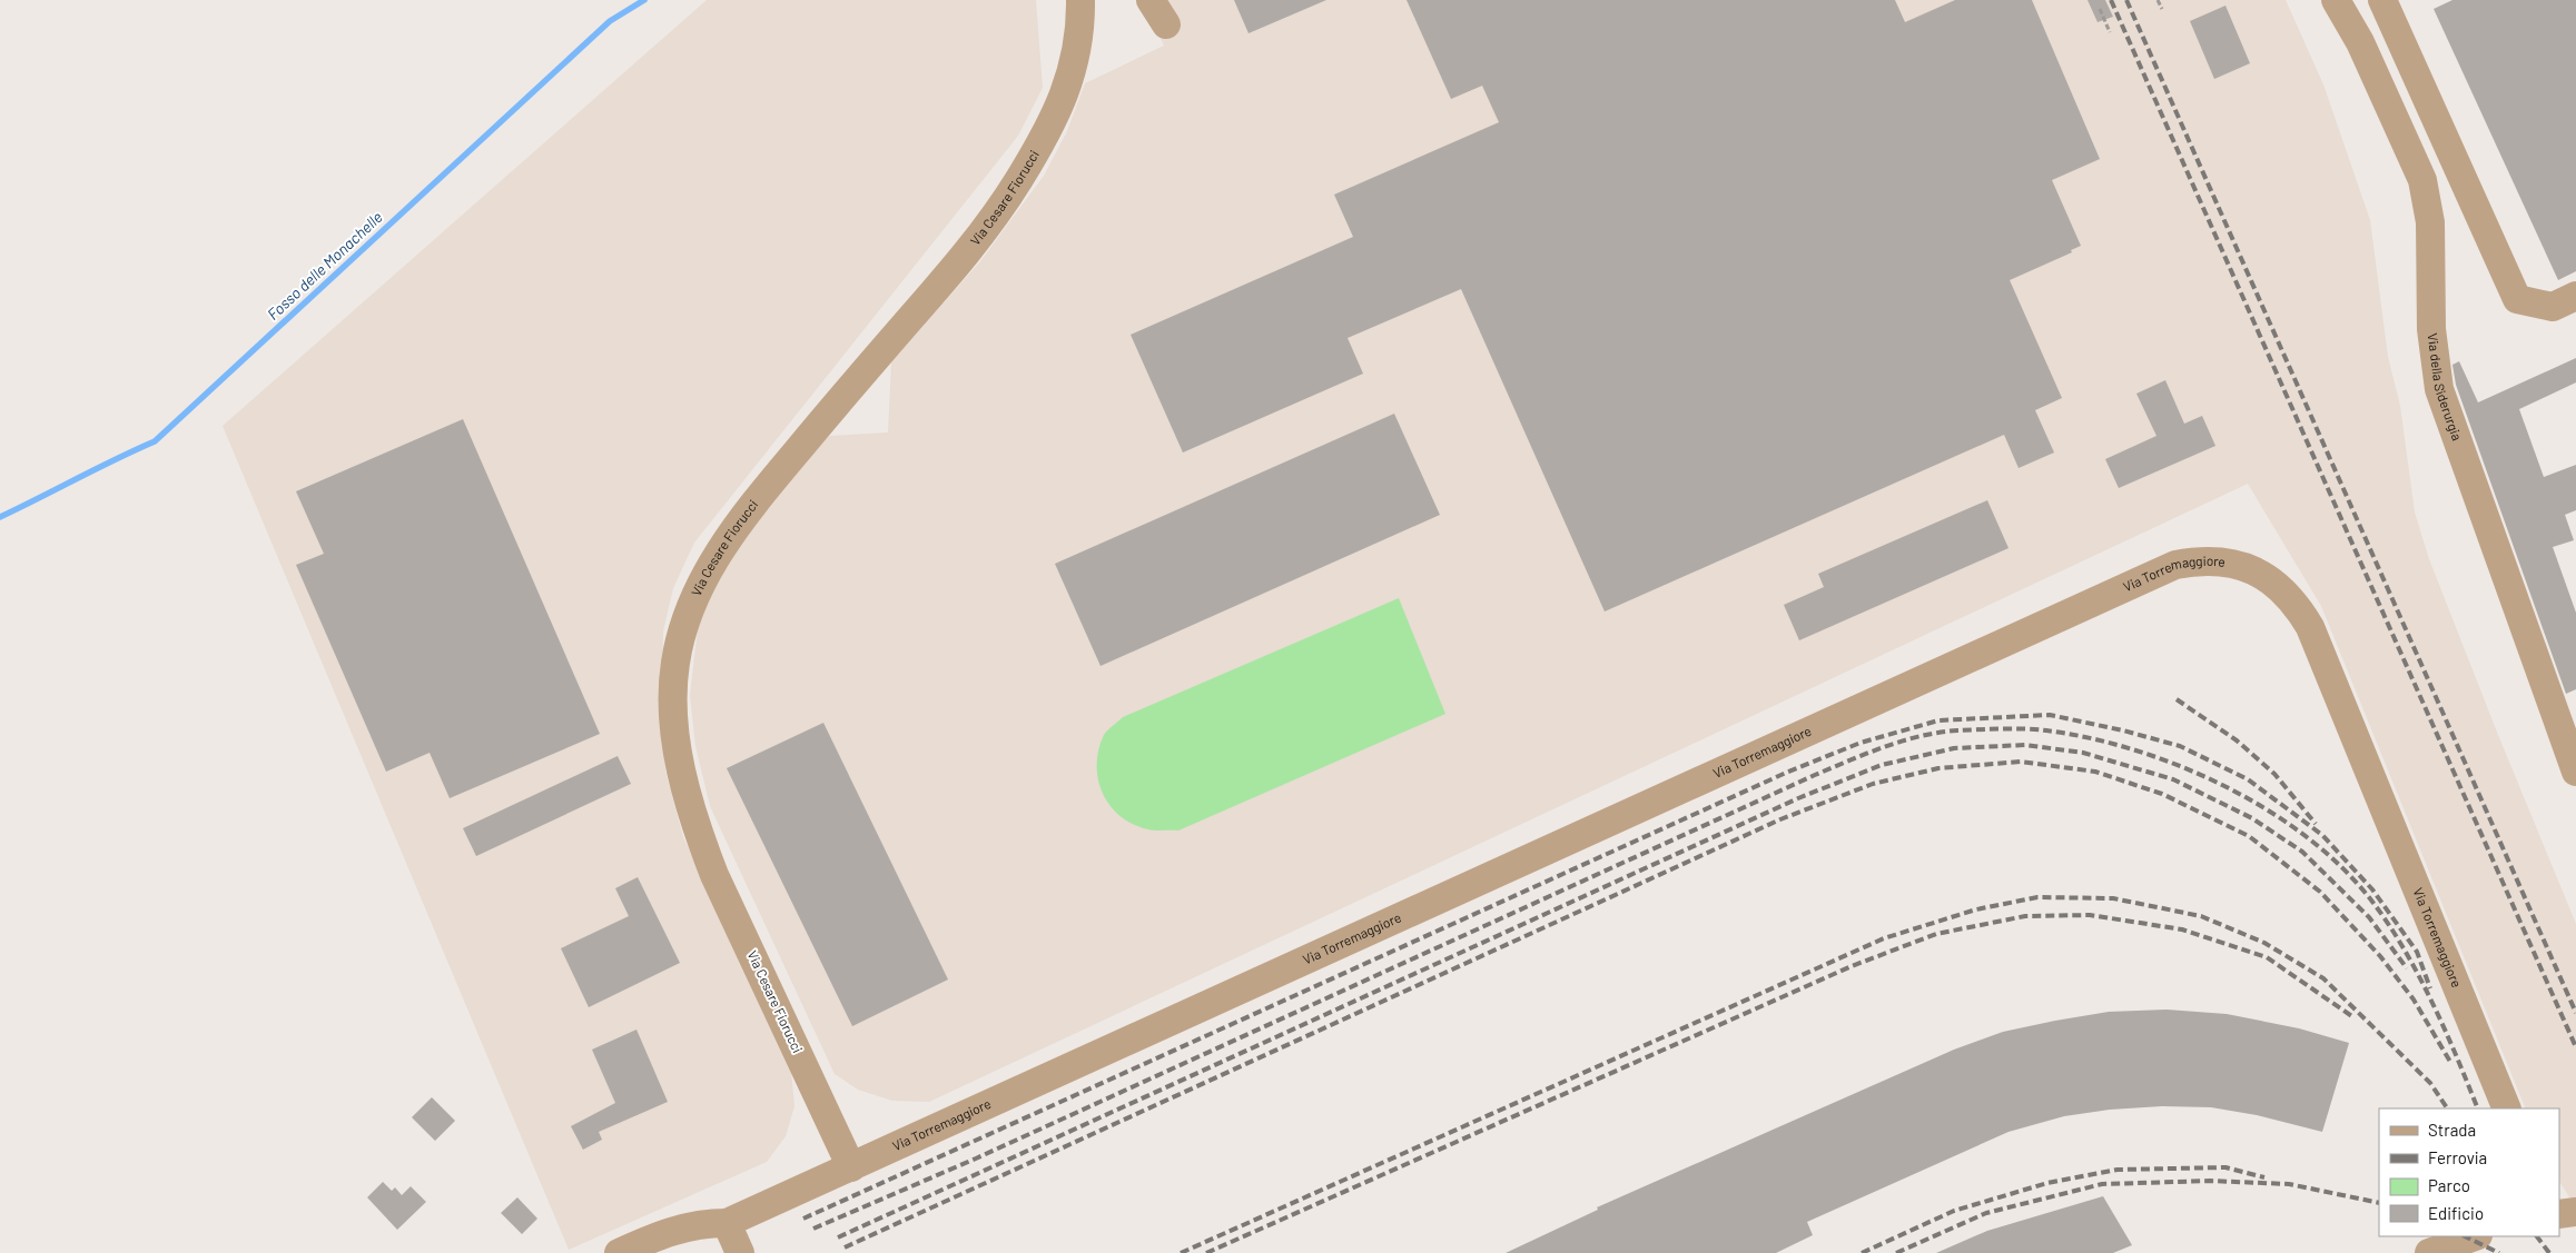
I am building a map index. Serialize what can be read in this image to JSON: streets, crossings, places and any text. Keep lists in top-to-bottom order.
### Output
{
  "streets": {
    "street": ["Via Cesare Fiorucci", "Via della Siderurgia", "Via Torremaggiore"]
  },
  "crossings": [
    ["Via Cesare Fiorucci", "Via Torremaggiore"]
  ],
  "water": ["Fosso delle Monachelle"],
  "legend": [
    "Strada",
    "Ferrovia",
    "Parco",
    "Edificio"
  ]
}
